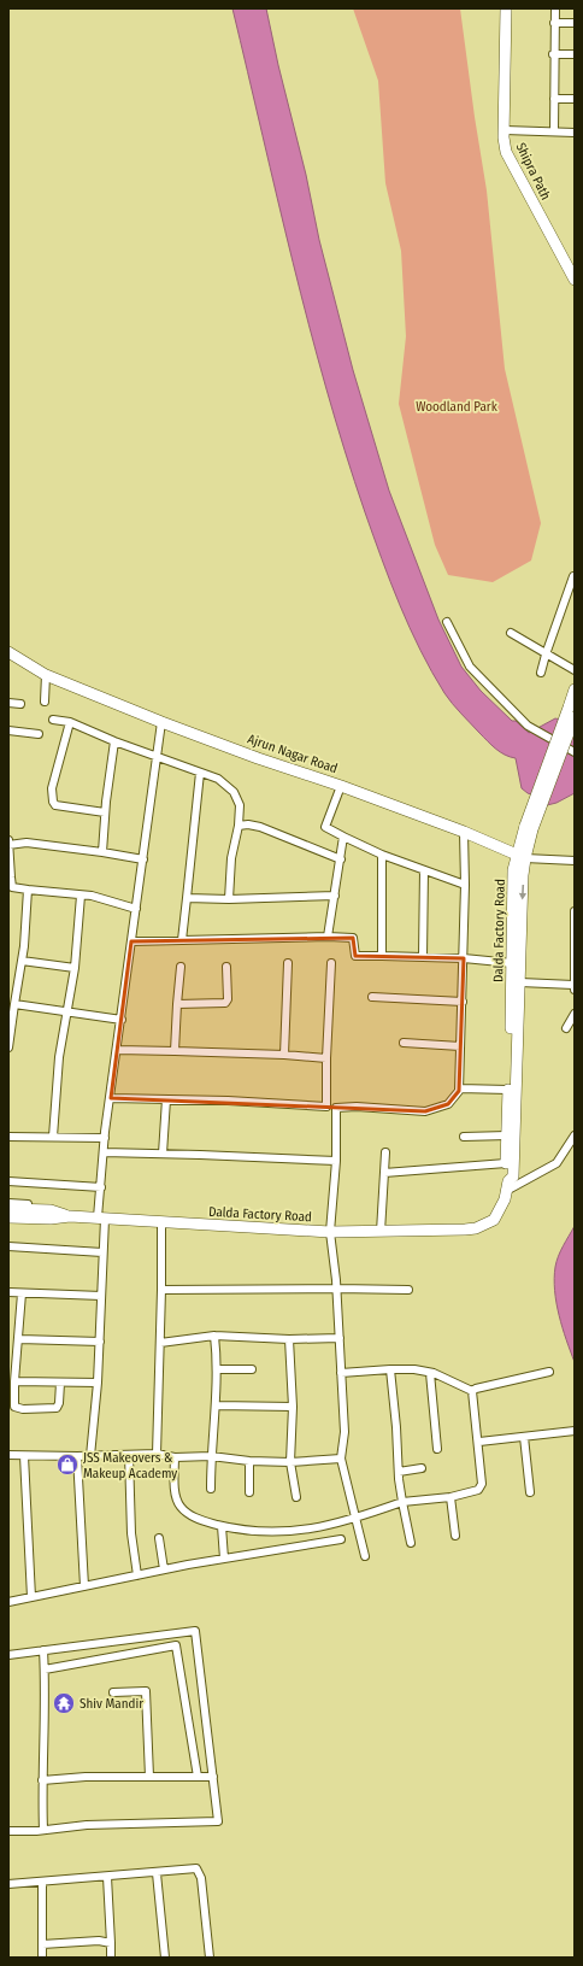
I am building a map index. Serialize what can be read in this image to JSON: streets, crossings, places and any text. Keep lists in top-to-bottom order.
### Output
{
  "streets": {
    "street": ["Shipra Path", "Ajrun Nagar Road", "Dalda Factory Road"]
  },
  "crossings": [
    ["Ajrun Nagar Road", "Dalda Factory Road"]
  ],
  "parks": ["Woodland Park"],
  "places": {
    "shop": ["JSS Makeovers & Makeup Academy"],
    "temple": ["Shiv Mandir"]
  }
}
